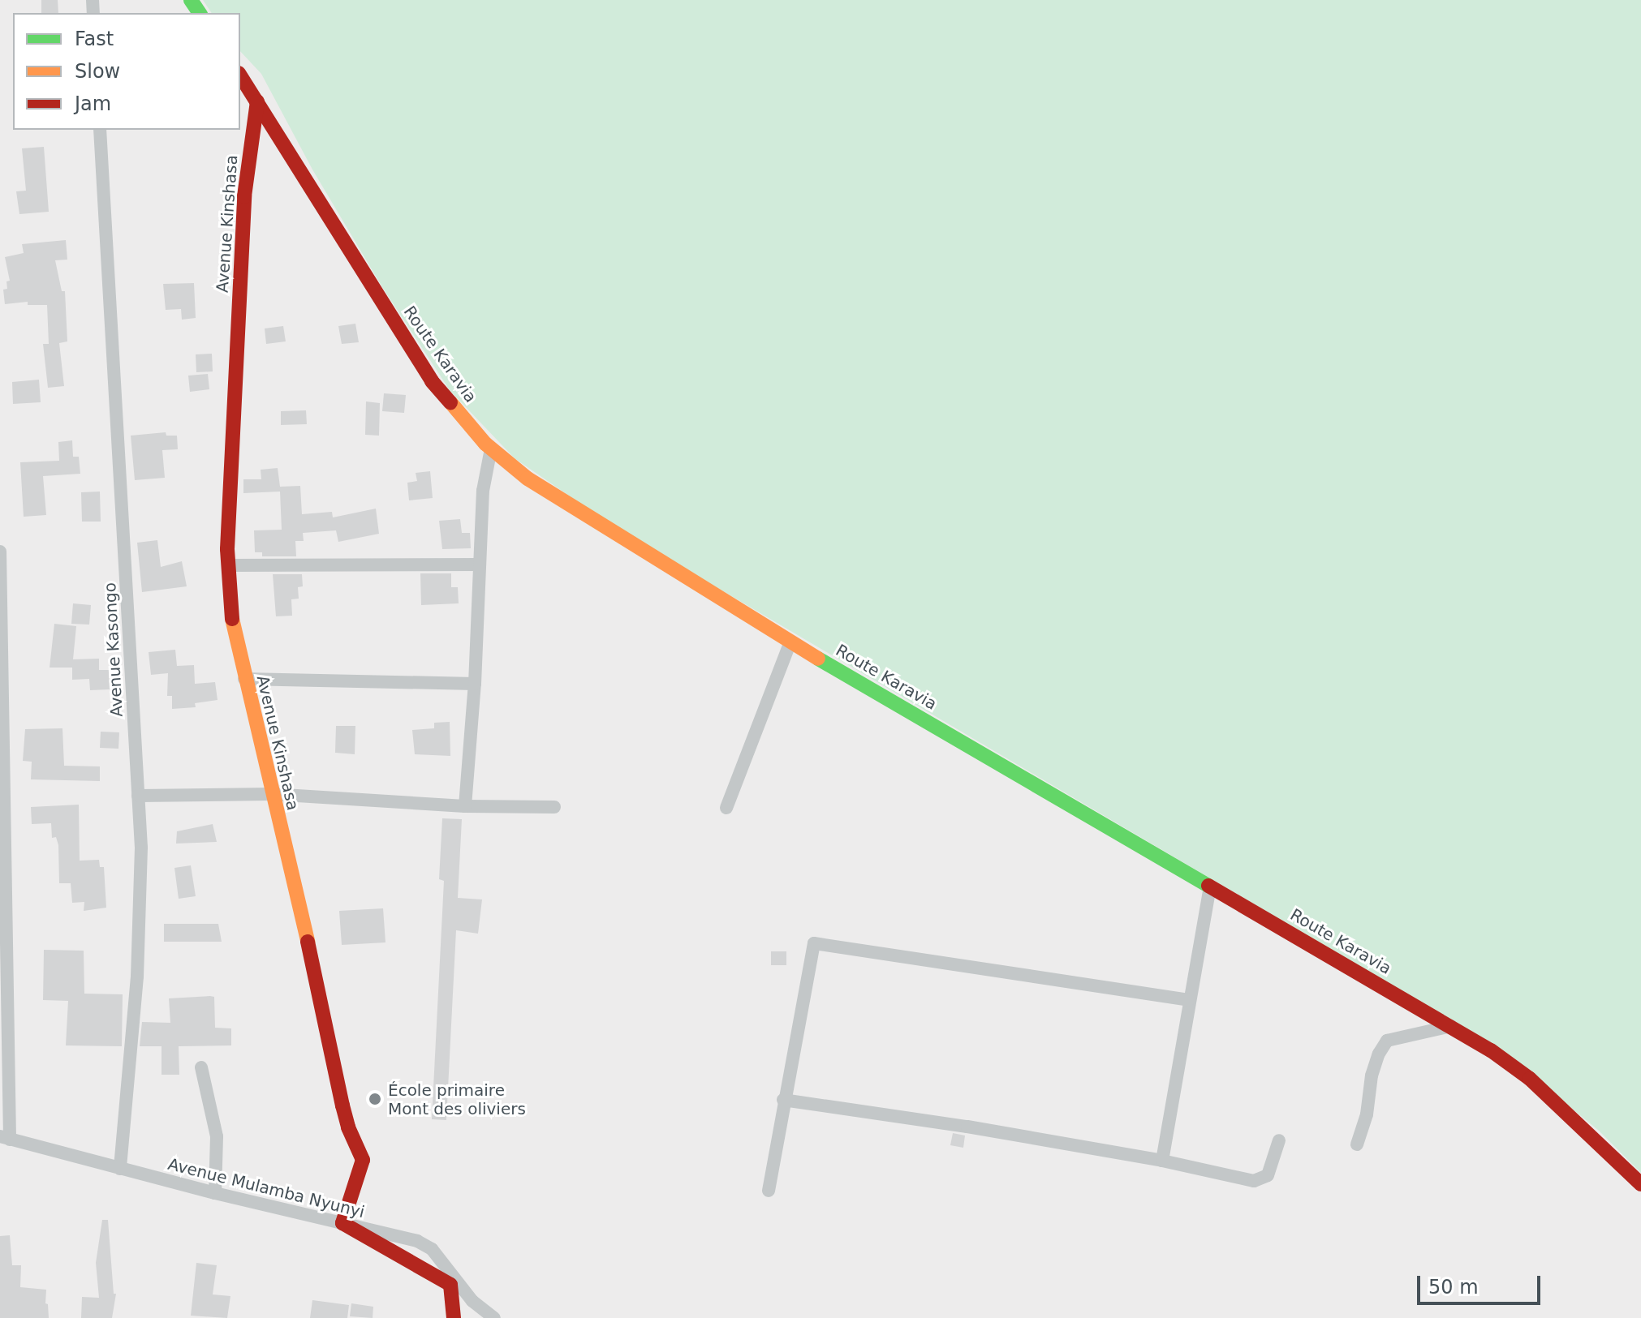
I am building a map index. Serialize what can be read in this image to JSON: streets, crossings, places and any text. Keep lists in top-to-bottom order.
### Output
{
  "streets": {
    "street": [
      "Avenue Kinshasa",
      "Route Karavia",
      "Avenue Kasongo",
      "Avenue Mulamba Nyunyi"
    ]
  },
  "crossings": [
    ["Avenue Kinshasa", "Route Karavia"],
    ["Avenue Kinshasa", "Avenue Mulamba Nyunyi"],
    ["Avenue Kasongo", "Avenue Mulamba Nyunyi"]
  ],
  "places": ["École primaire Mont des oliviers"],
  "legend": ["Fast", "Slow", "Jam"],
  "scale_bar": "50 m"
}
